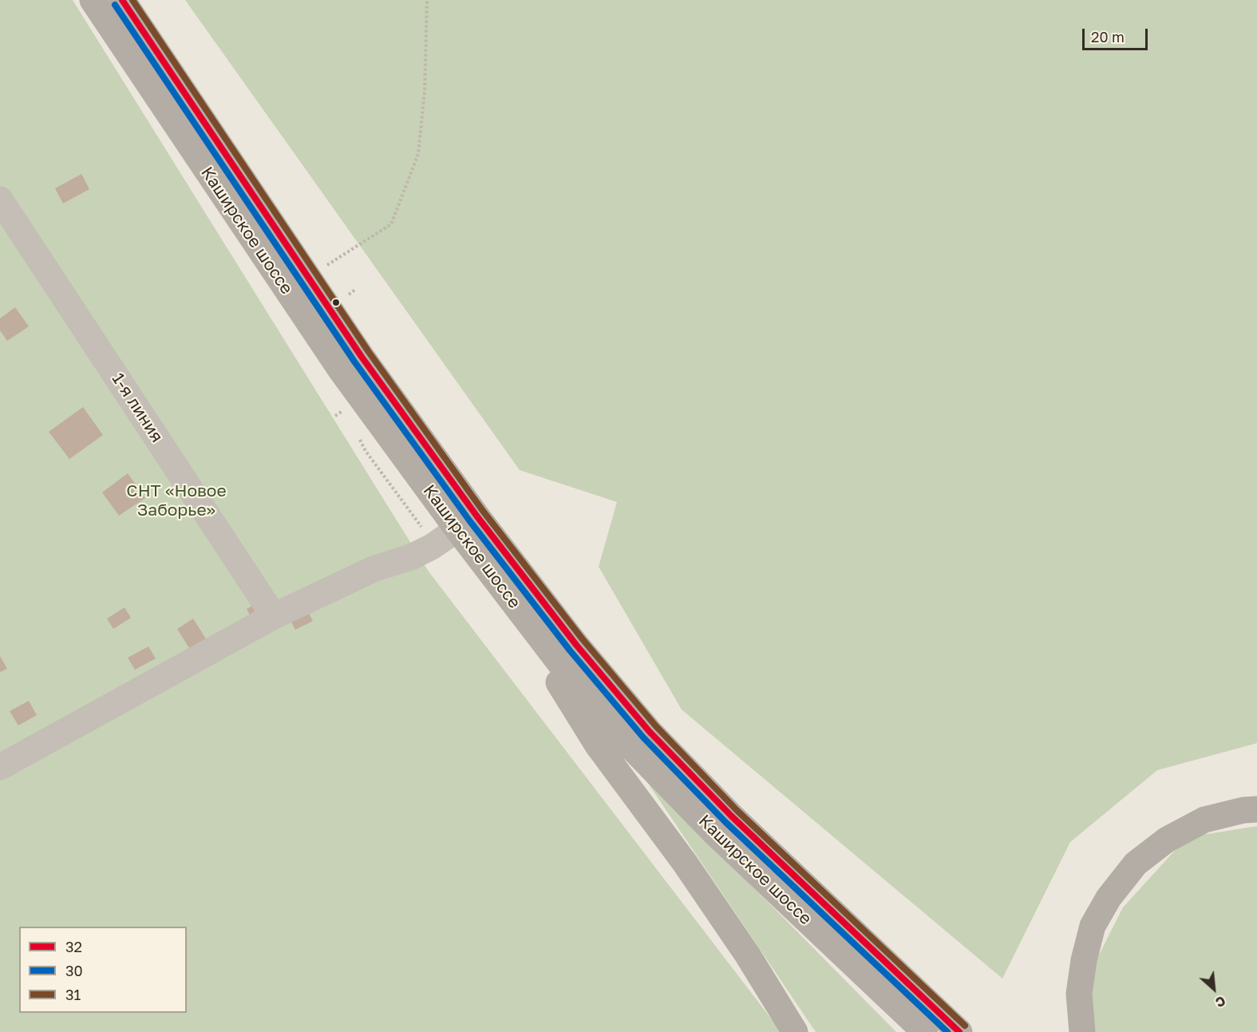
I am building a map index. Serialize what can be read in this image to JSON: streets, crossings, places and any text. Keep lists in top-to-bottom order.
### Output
{
  "streets": {
    "main road": ["Каширское шоссе"],
    "street": ["1-я линия"]
  },
  "parks": ["СНТ «Новое Заборье»"],
  "lines": ["transit line 32", "transit line 31", "transit line 30"],
  "legend": ["32", "30", "31"],
  "scale_bar": "20 m",
  "north": "bottom right"
}
